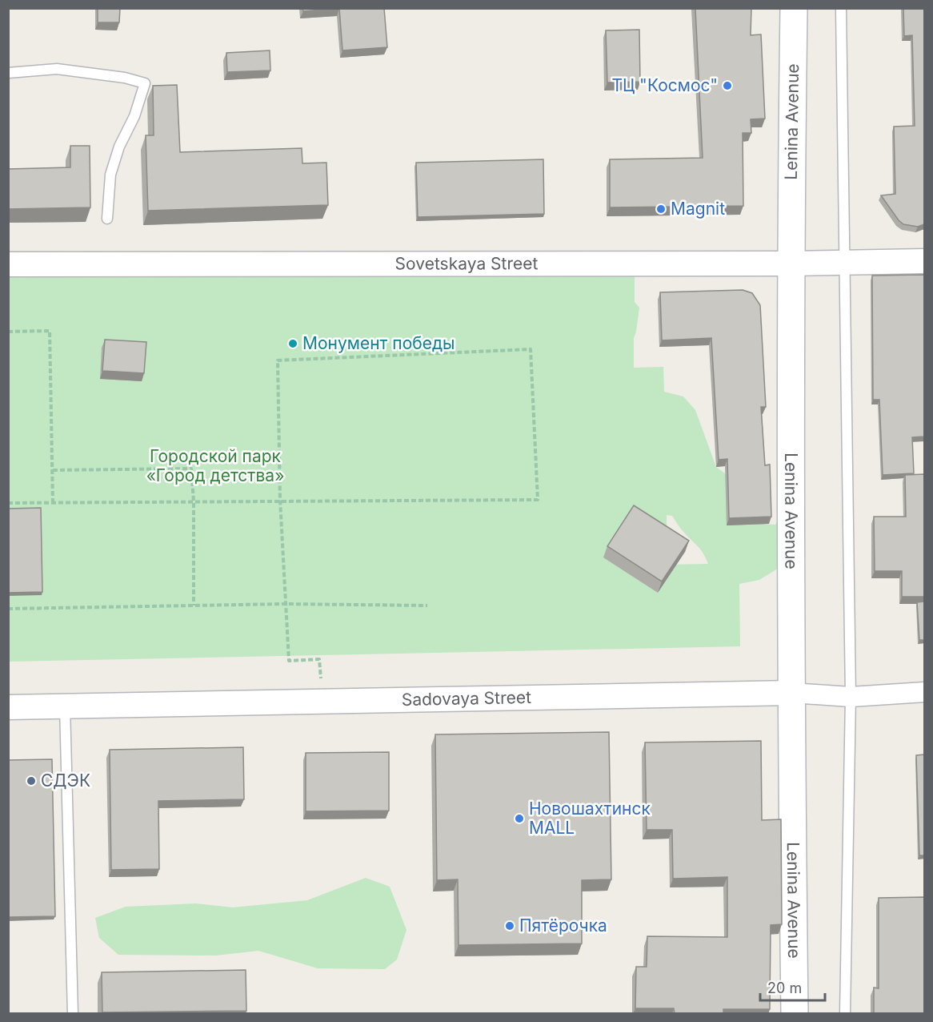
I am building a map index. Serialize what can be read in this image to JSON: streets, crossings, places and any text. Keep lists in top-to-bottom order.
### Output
{
  "streets": {
    "main road": ["Lenina Avenue"],
    "street": ["Sovetskaya Street", "Sadovaya Street"]
  },
  "crossings": [
    ["Lenina Avenue", "Sovetskaya Street"],
    ["Lenina Avenue", "Sadovaya Street"]
  ],
  "parks": ["Городской парк «Город детства»"],
  "places": [
    "ТЦ \"Космос\"",
    "Magnit",
    "Монумент победы",
    "СДЭК",
    "Новошахтинск MALL",
    "Пятёрочка"
  ],
  "scale_bar": "20 m"
}
